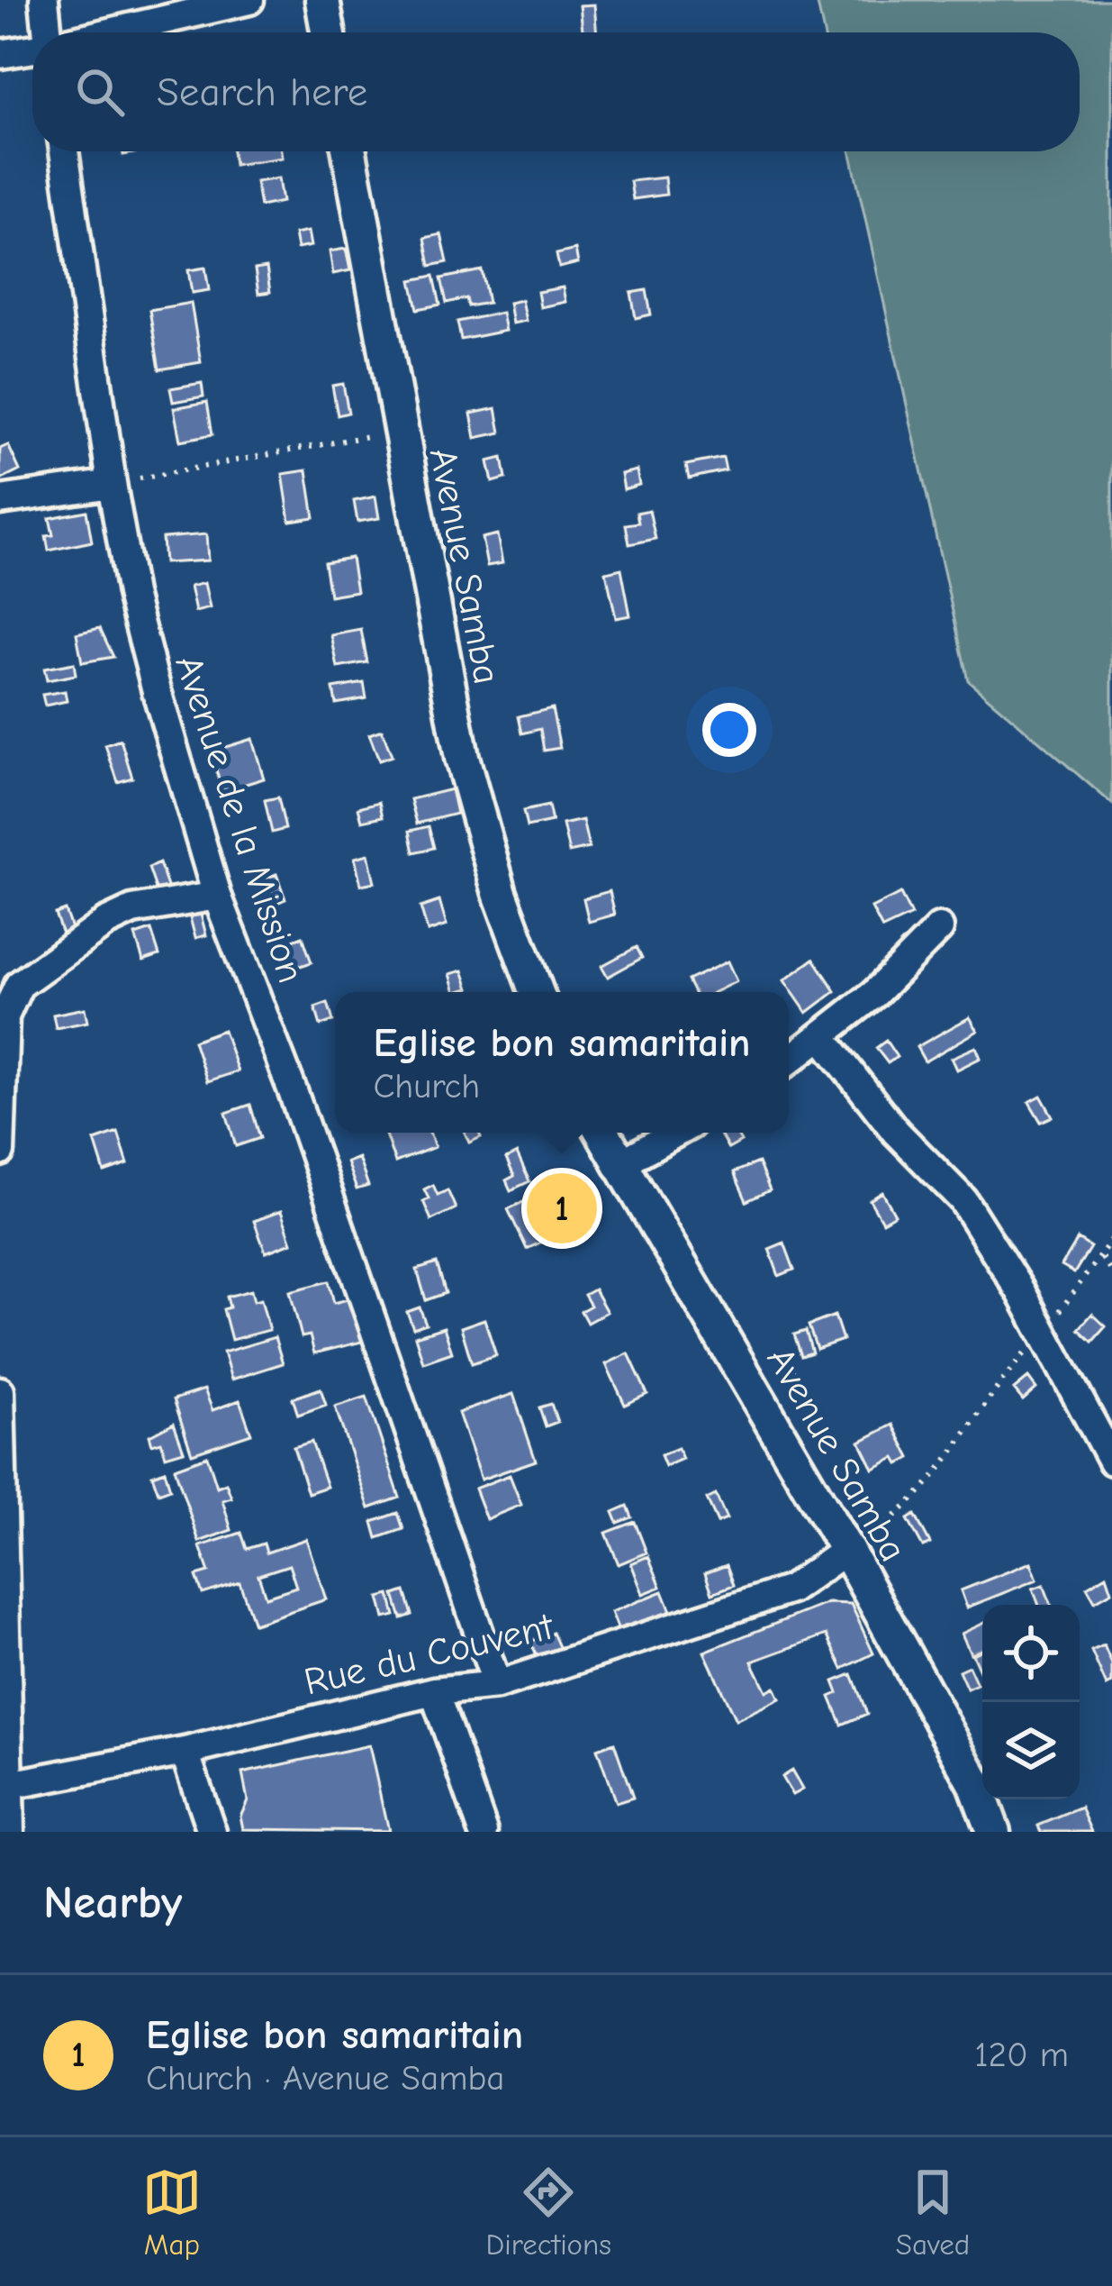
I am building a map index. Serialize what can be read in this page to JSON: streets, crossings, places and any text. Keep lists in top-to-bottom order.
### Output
{
  "streets": {
    "street": ["Avenue Samba", "Avenue de la Mission", "Rue du Couvent"]
  },
  "crossings": [
    ["Avenue Samba", "Rue du Couvent"],
    ["Avenue de la Mission", "Rue du Couvent"]
  ],
  "page": {
    "search": "Search here",
    "popup": ["Eglise bon samaritain", "Church"],
    "pins": "1",
    "heading": "Nearby",
    "list": [
      {
        "mark": "1",
        "name": "Eglise bon samaritain",
        "note": "Church · Avenue Samba",
        "value": "120 m"
      }
    ],
    "nav": ["Map", "Directions", "Saved"]
  }
}
